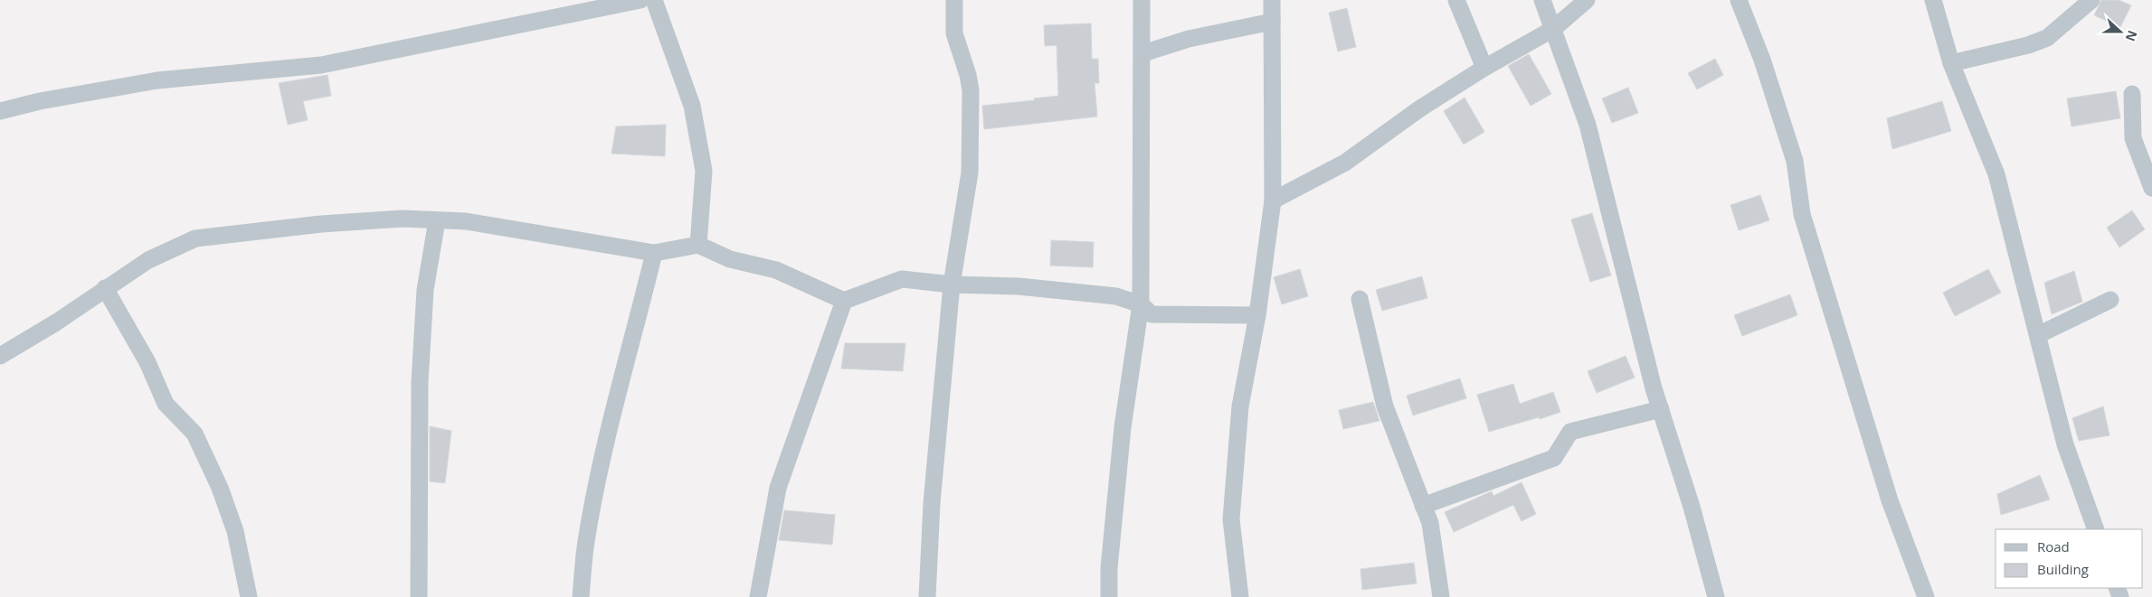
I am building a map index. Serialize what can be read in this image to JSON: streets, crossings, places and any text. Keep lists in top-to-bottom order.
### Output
{
  "legend": ["Road", "Building"],
  "north": "right"
}
